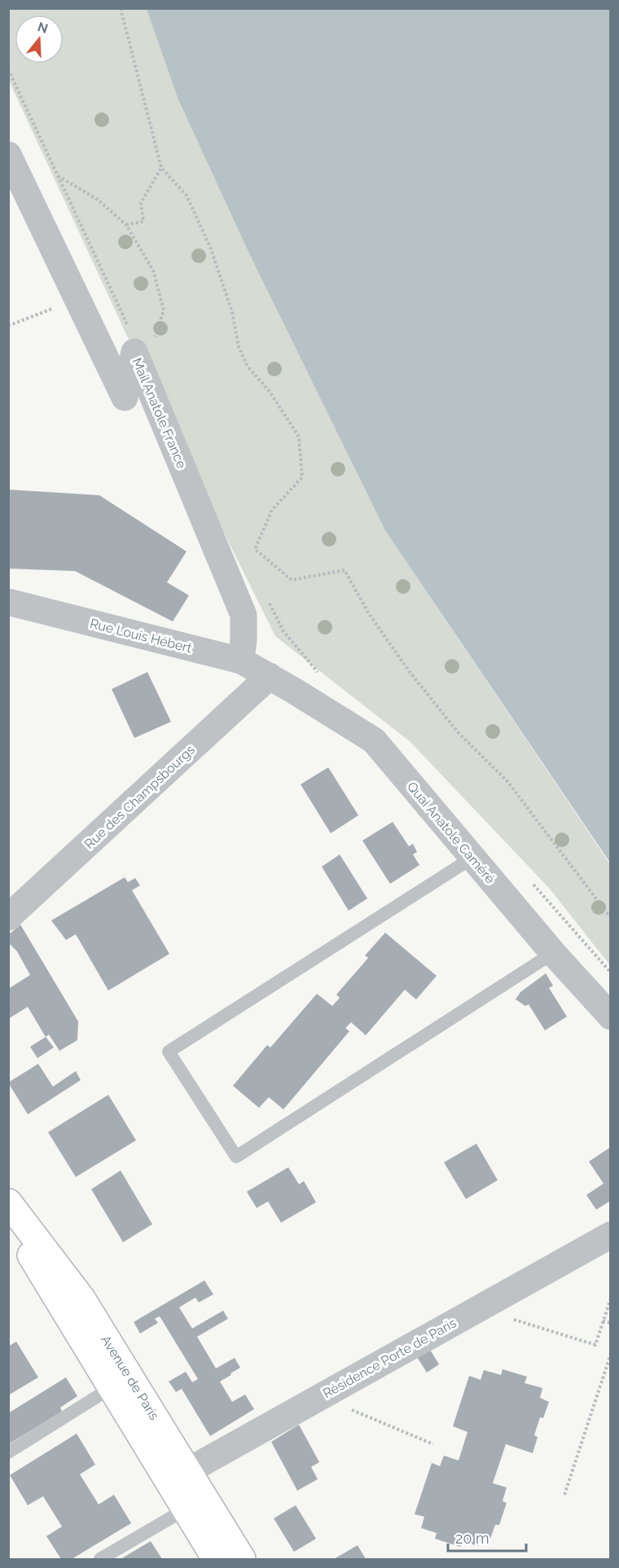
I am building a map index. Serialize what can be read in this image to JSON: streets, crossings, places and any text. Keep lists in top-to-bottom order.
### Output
{
  "streets": {
    "main road": ["Avenue de Paris"],
    "street": [
      "Mail Anatole France",
      "Rue Louis Hébert",
      "Rue des Champsbourgs",
      "Quai Anatole Caméré",
      "Résidence Porte de Paris"
    ]
  },
  "crossings": [
    ["Mail Anatole France", "Rue Louis Hébert"],
    ["Rue Louis Hébert", "Rue des Champsbourgs"],
    ["Rue Louis Hébert", "Quai Anatole Caméré"],
    ["Rue des Champsbourgs", "Quai Anatole Caméré"],
    ["Résidence Porte de Paris", "Avenue de Paris"]
  ],
  "scale_bar": "20 m",
  "north": "top"
}
